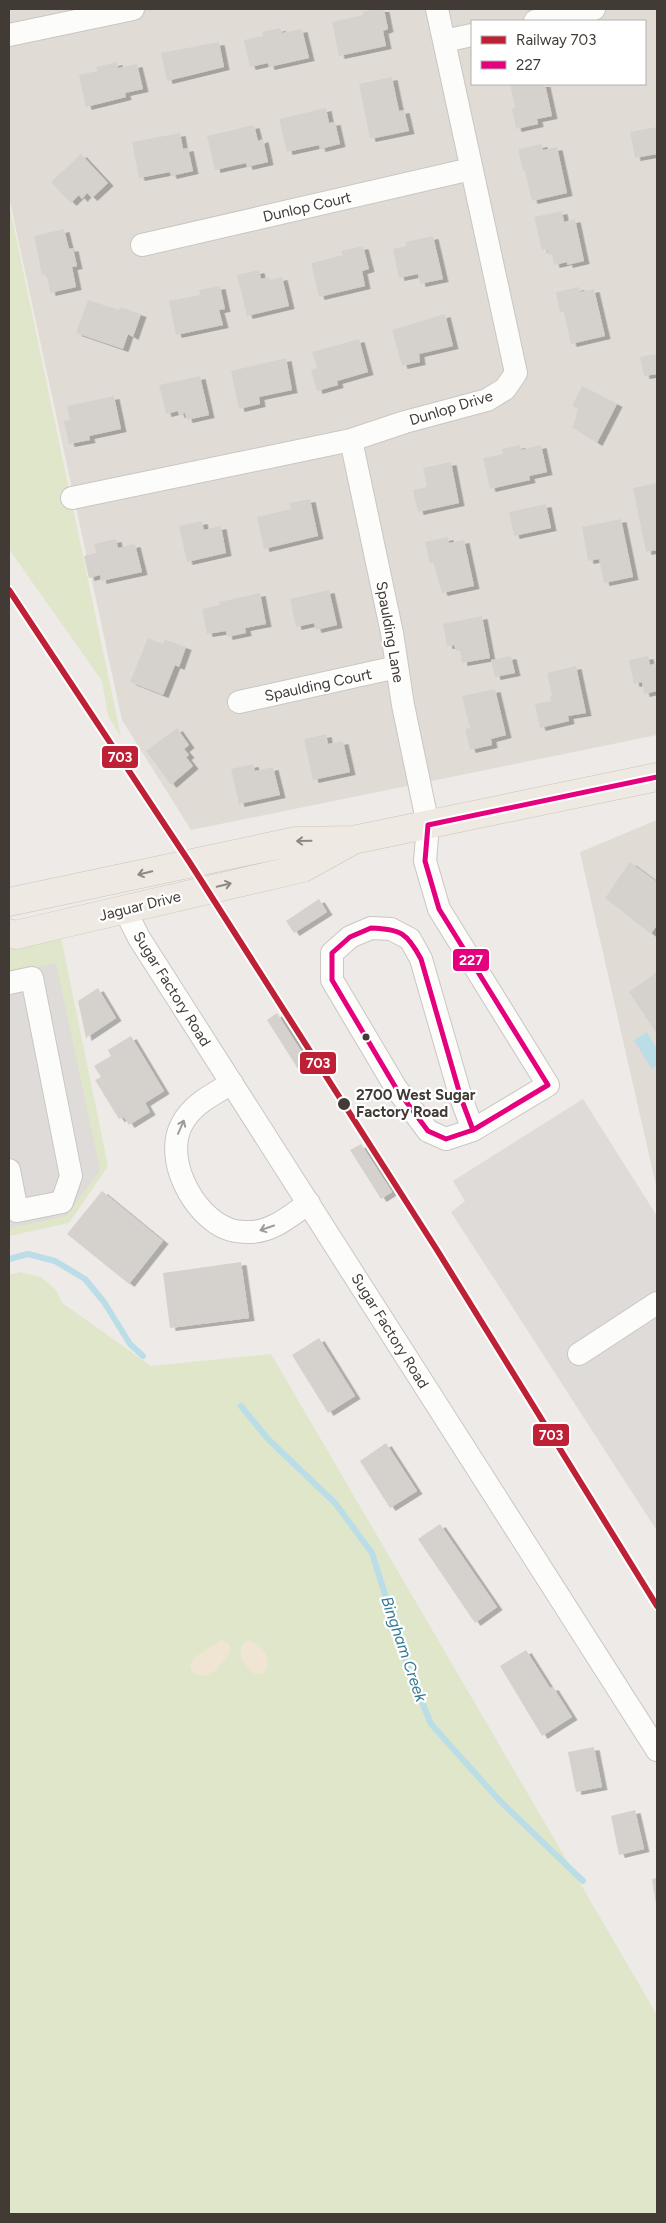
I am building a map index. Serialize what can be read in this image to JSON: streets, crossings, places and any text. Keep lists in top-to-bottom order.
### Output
{
  "streets": {
    "main road": ["Jaguar Drive"],
    "street": [
      "Dunlop Court",
      "Dunlop Drive",
      "Spaulding Lane",
      "Spaulding Court",
      "Sugar Factory Road"
    ]
  },
  "crossings": [
    ["Dunlop Court", "Dunlop Drive"],
    ["Dunlop Drive", "Spaulding Lane"],
    ["Spaulding Lane", "Spaulding Court"],
    ["Spaulding Lane", "Jaguar Drive"],
    ["Jaguar Drive", "Sugar Factory Road"]
  ],
  "water": ["Bingham Creek"],
  "places": ["2700 West Sugar Factory Road"],
  "lines": ["rail line 703", "transit line 227"],
  "legend": ["Railway 703", "227"]
}
